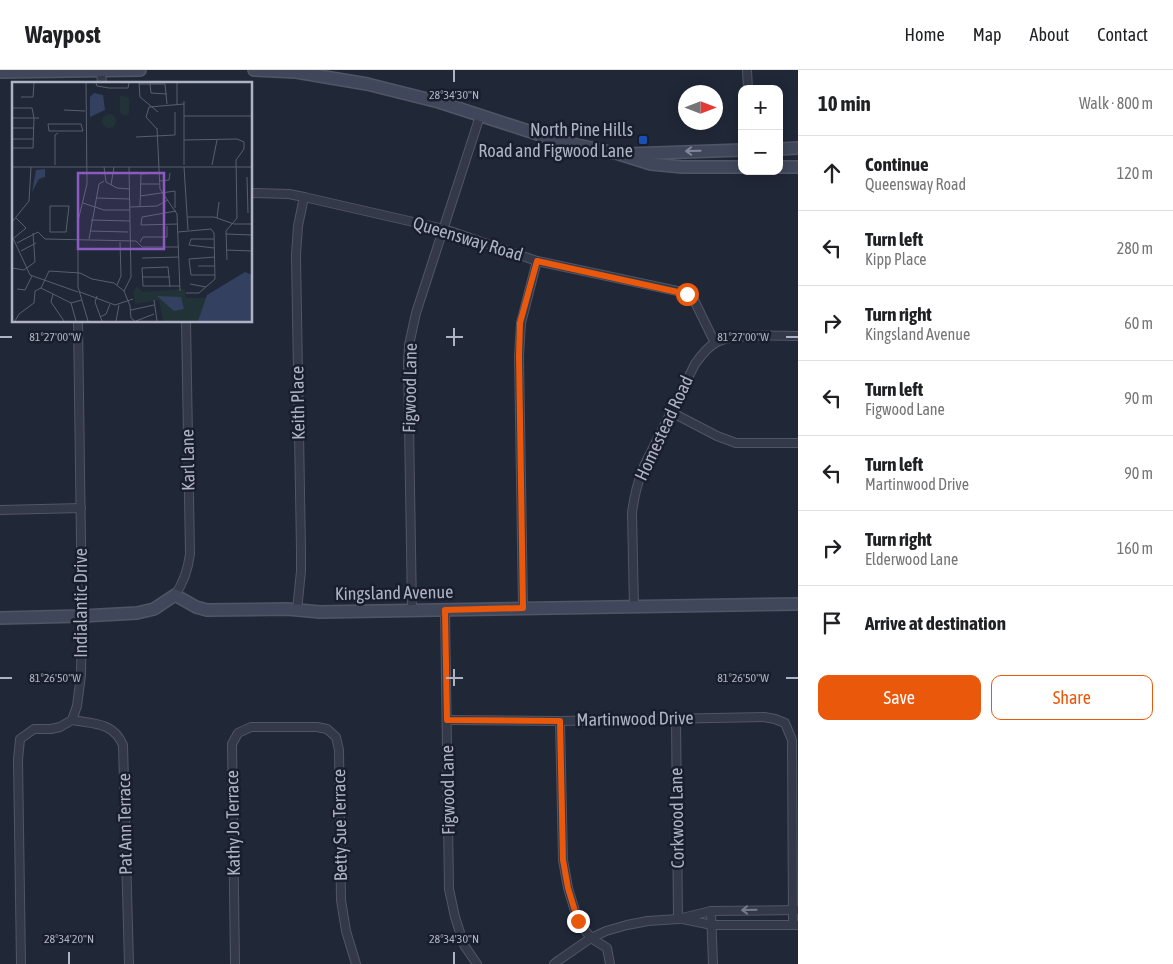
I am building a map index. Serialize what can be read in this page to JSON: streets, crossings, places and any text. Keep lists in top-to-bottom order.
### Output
{
  "streets": {
    "street": [
      "Queensway Road",
      "Figwood Lane",
      "Keith Place",
      "Homestead Road",
      "Karl Lane",
      "Kingsland Avenue",
      "Indialantic Drive",
      "Martinwood Drive",
      "Corkwood Lane",
      "Kathy Jo Terrace",
      "Pat Ann Terrace",
      "Betty Sue Terrace"
    ]
  },
  "crossings": [
    ["Queensway Road", "Figwood Lane"],
    ["Queensway Road", "Keith Place"],
    ["Queensway Road", "Homestead Road"],
    ["Figwood Lane", "Kingsland Avenue"],
    ["Figwood Lane", "Martinwood Drive"],
    ["Keith Place", "Kingsland Avenue"],
    ["Homestead Road", "Kingsland Avenue"],
    ["Karl Lane", "Kingsland Avenue"],
    ["Indialantic Drive", "Pat Ann Terrace"],
    ["Martinwood Drive", "Corkwood Lane"],
    ["Kathy Jo Terrace", "Betty Sue Terrace"]
  ],
  "places": {
    "transit": ["North Pine Hills Road and Figwood Lane"]
  },
  "north": "right",
  "page": {
    "header": "Waypost",
    "nav": [
      "Home",
      "Map",
      "About",
      "Contact"
    ],
    "heading": ["10 min", "Walk · 800 m"],
    "map_buttons": ["+", "−"],
    "list": [
      ["Continue", "Queensway Road", "120 m"],
      ["Turn left", "Kipp Place", "280 m"],
      ["Turn right", "Kingsland Avenue", "60 m"],
      ["Turn left", "Figwood Lane", "90 m"],
      ["Turn left", "Martinwood Drive", "90 m"],
      ["Turn right", "Elderwood Lane", "160 m"],
      "Arrive at destination"
    ],
    "buttons": ["Save", "Share"]
  },
  "coordinates": [
    "28°34'30\"N",
    "81°27'00\"W",
    "81°26'50\"W",
    "28°34'20\"N"
  ]
}
